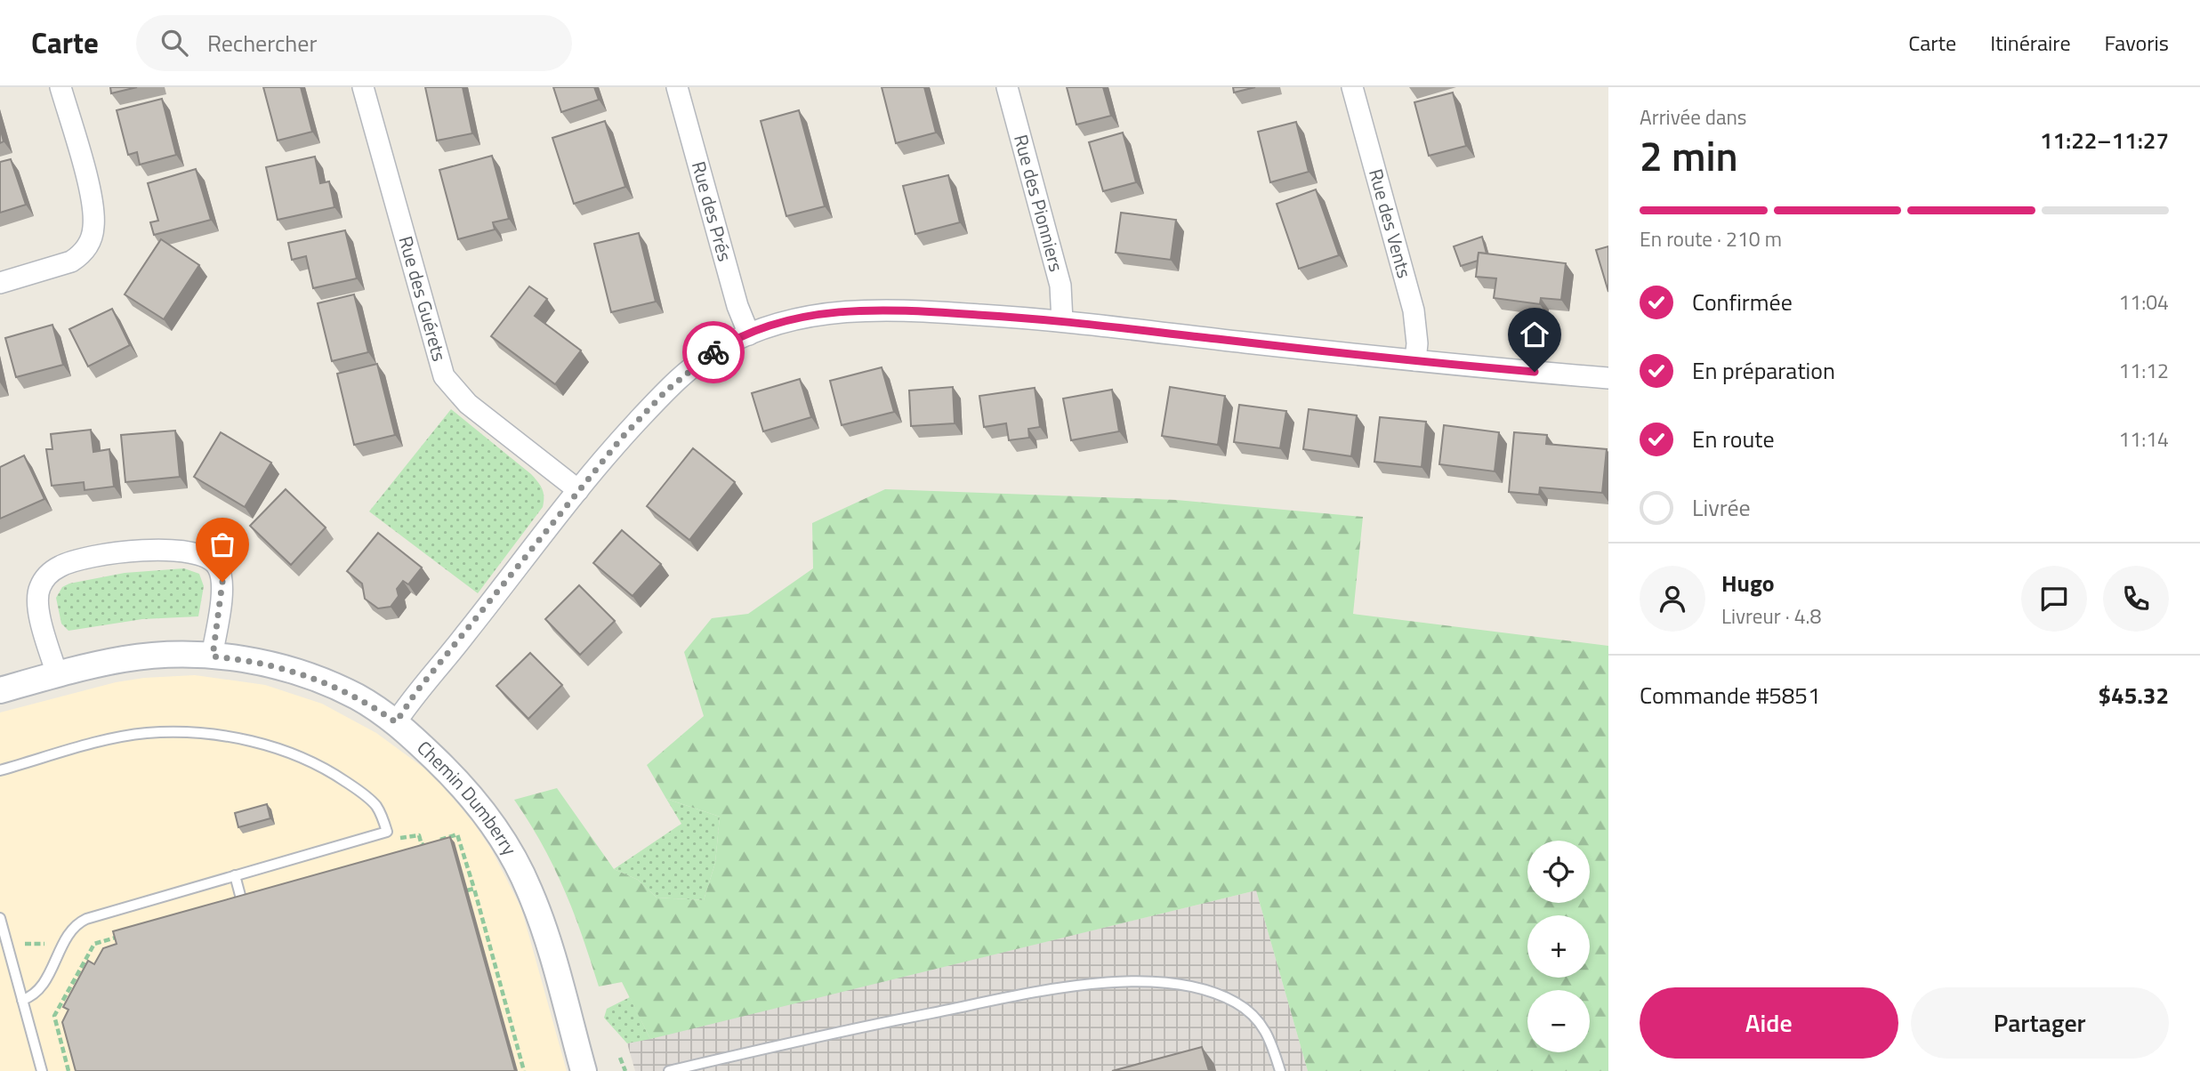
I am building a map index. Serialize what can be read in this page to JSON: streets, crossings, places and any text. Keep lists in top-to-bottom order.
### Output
{
  "streets": {
    "street": [
      "Rue des Pionniers",
      "Rue des Prés",
      "Rue des Vents",
      "Rue des Guérets",
      "Chemin Dumberry"
    ]
  },
  "page": {
    "header": "Carte",
    "search": "Rechercher",
    "nav": ["Carte", "Itinéraire", "Favoris"],
    "heading": ["2 min", "Arrivée dans", "11:22–11:27"],
    "panel": [
      "Hugo",
      "Livreur · 4.8",
      "Commande #5851",
      "$45.32"
    ],
    "bar": "En route · 210 m",
    "list": [
      ["Confirmée", "11:04"],
      ["En préparation", "11:12"],
      ["En route", "11:14"],
      "Livrée"
    ],
    "map_buttons": ["+", "−"],
    "buttons": ["Aide", "Partager"]
  }
}
